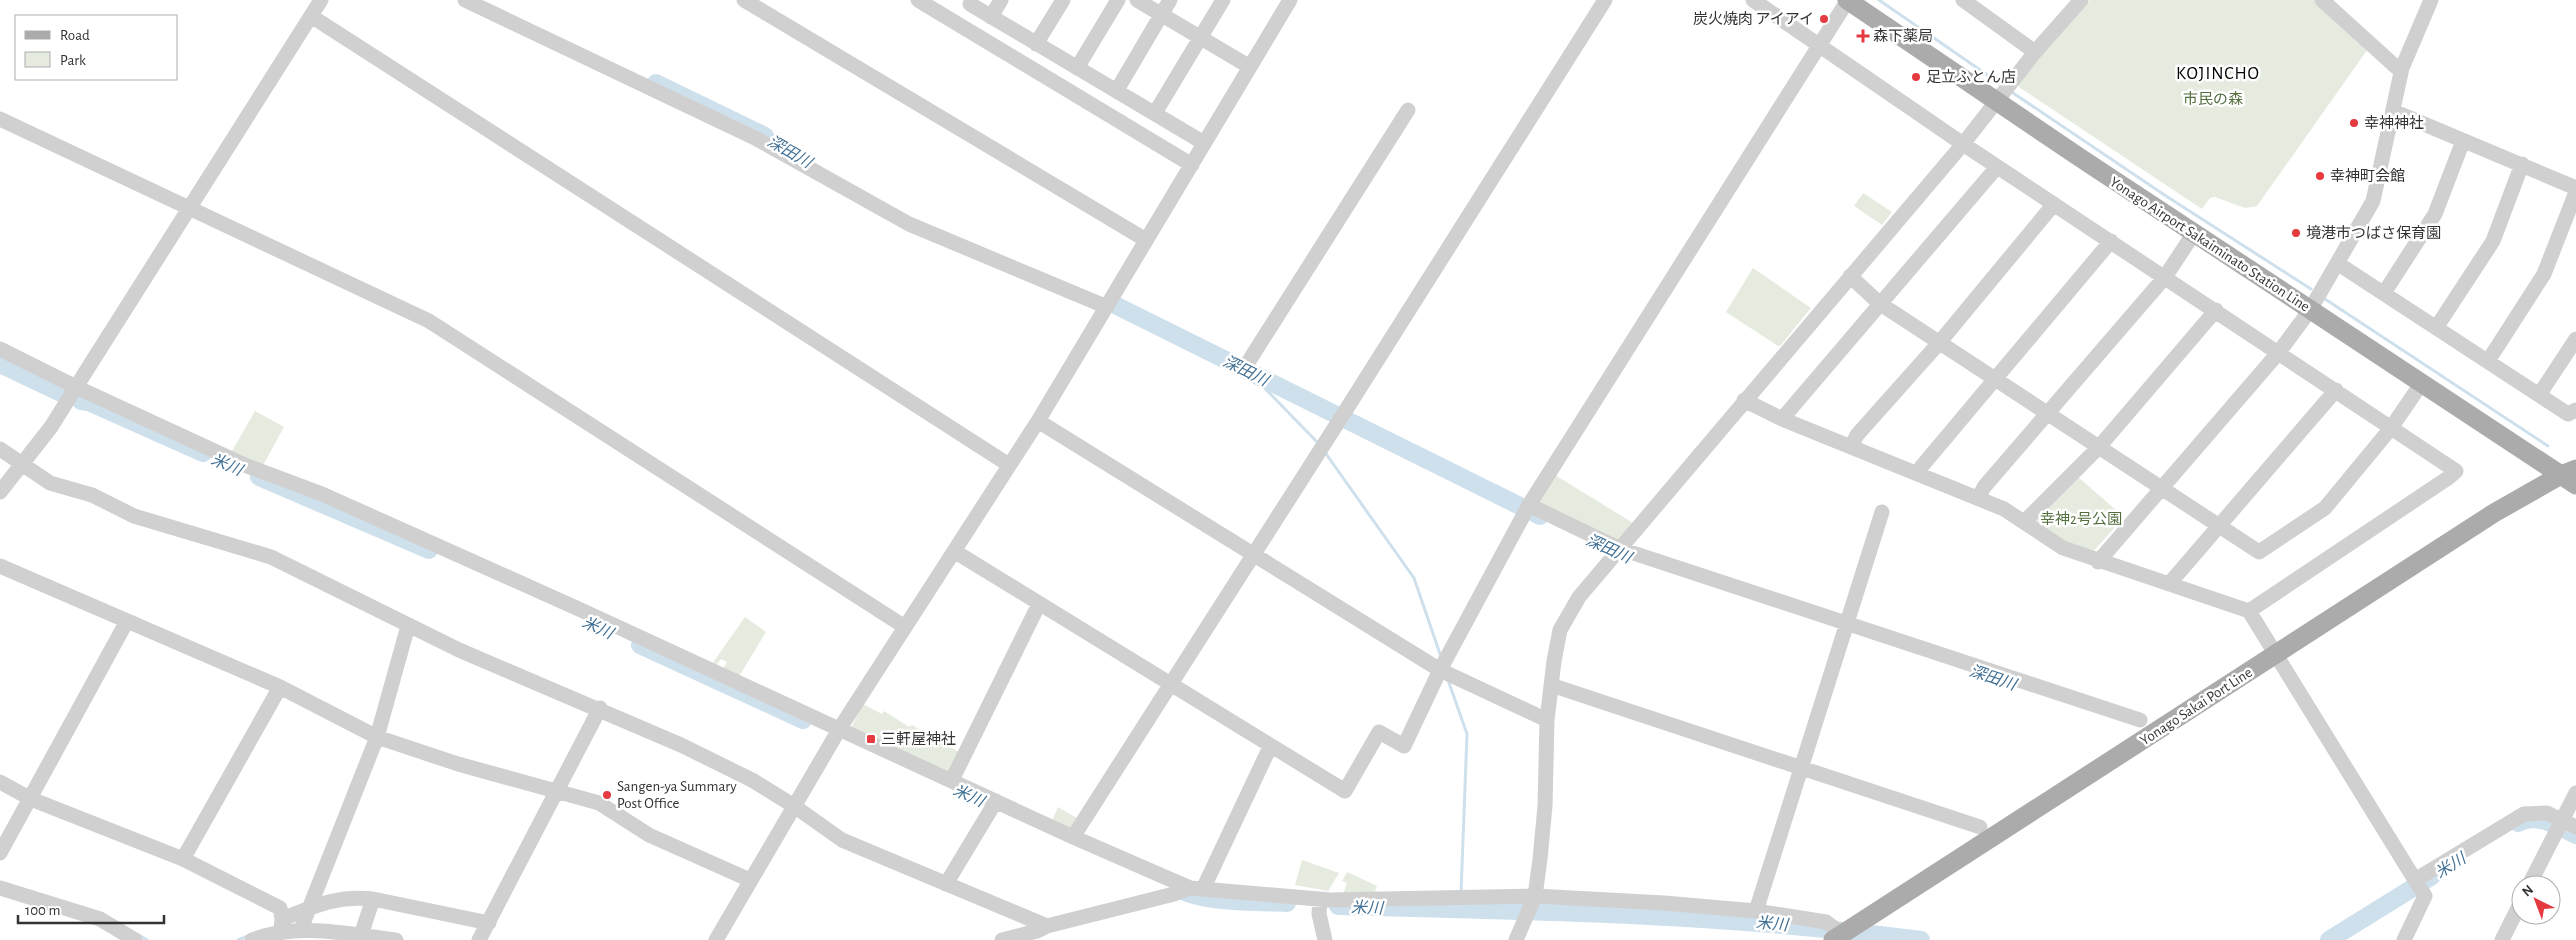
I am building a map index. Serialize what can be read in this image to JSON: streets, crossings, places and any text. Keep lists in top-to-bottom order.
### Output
{
  "streets": {
    "main road": ["Yonago Airport Sakaiminato Station Line", "Yonago Sakai Port Line"]
  },
  "crossings": [
    ["Yonago Airport Sakaiminato Station Line", "Yonago Sakai Port Line"]
  ],
  "districts": ["KOJINCHO"],
  "water": ["深田川", "米川"],
  "parks": ["市民の森", "幸神2号公園"],
  "places": {
    "other": [
      "炭火焼肉 アイアイ",
      "足立ふとん店",
      "幸神神社",
      "幸神町会館",
      "境港市つばさ保育園",
      "Sangen-ya Summary Post Office"
    ],
    "health": ["森下薬局"],
    "transit": ["三軒屋神社"]
  },
  "legend": ["Road", "Park"],
  "scale_bar": "100 m",
  "north": "top left"
}
